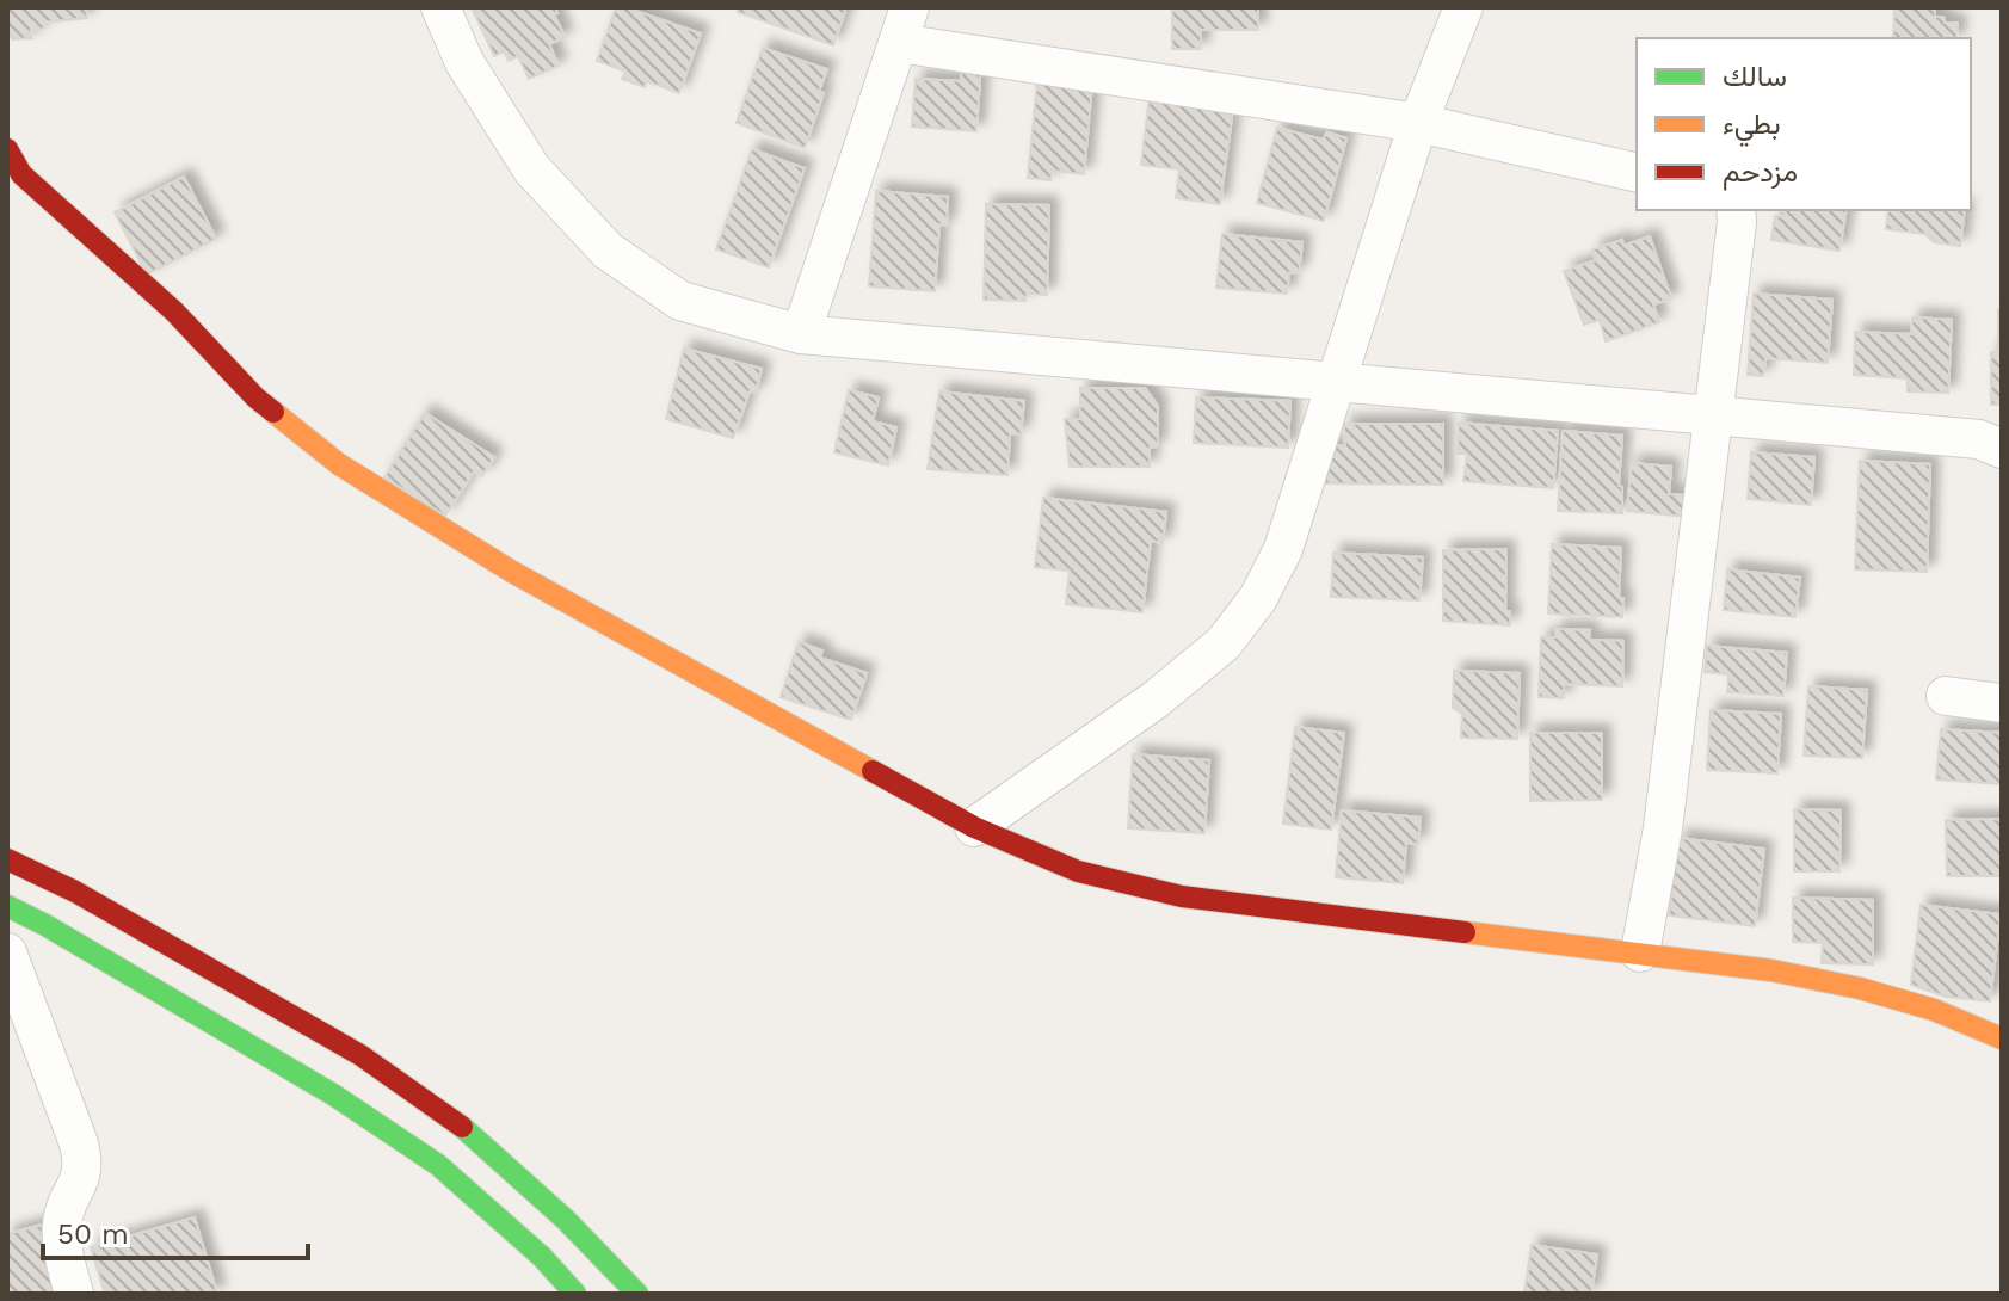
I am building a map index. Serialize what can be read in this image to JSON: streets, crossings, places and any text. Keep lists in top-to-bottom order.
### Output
{
  "legend": ["سالك", "بطيء", "مزدحم"],
  "scale_bar": "50 m"
}
